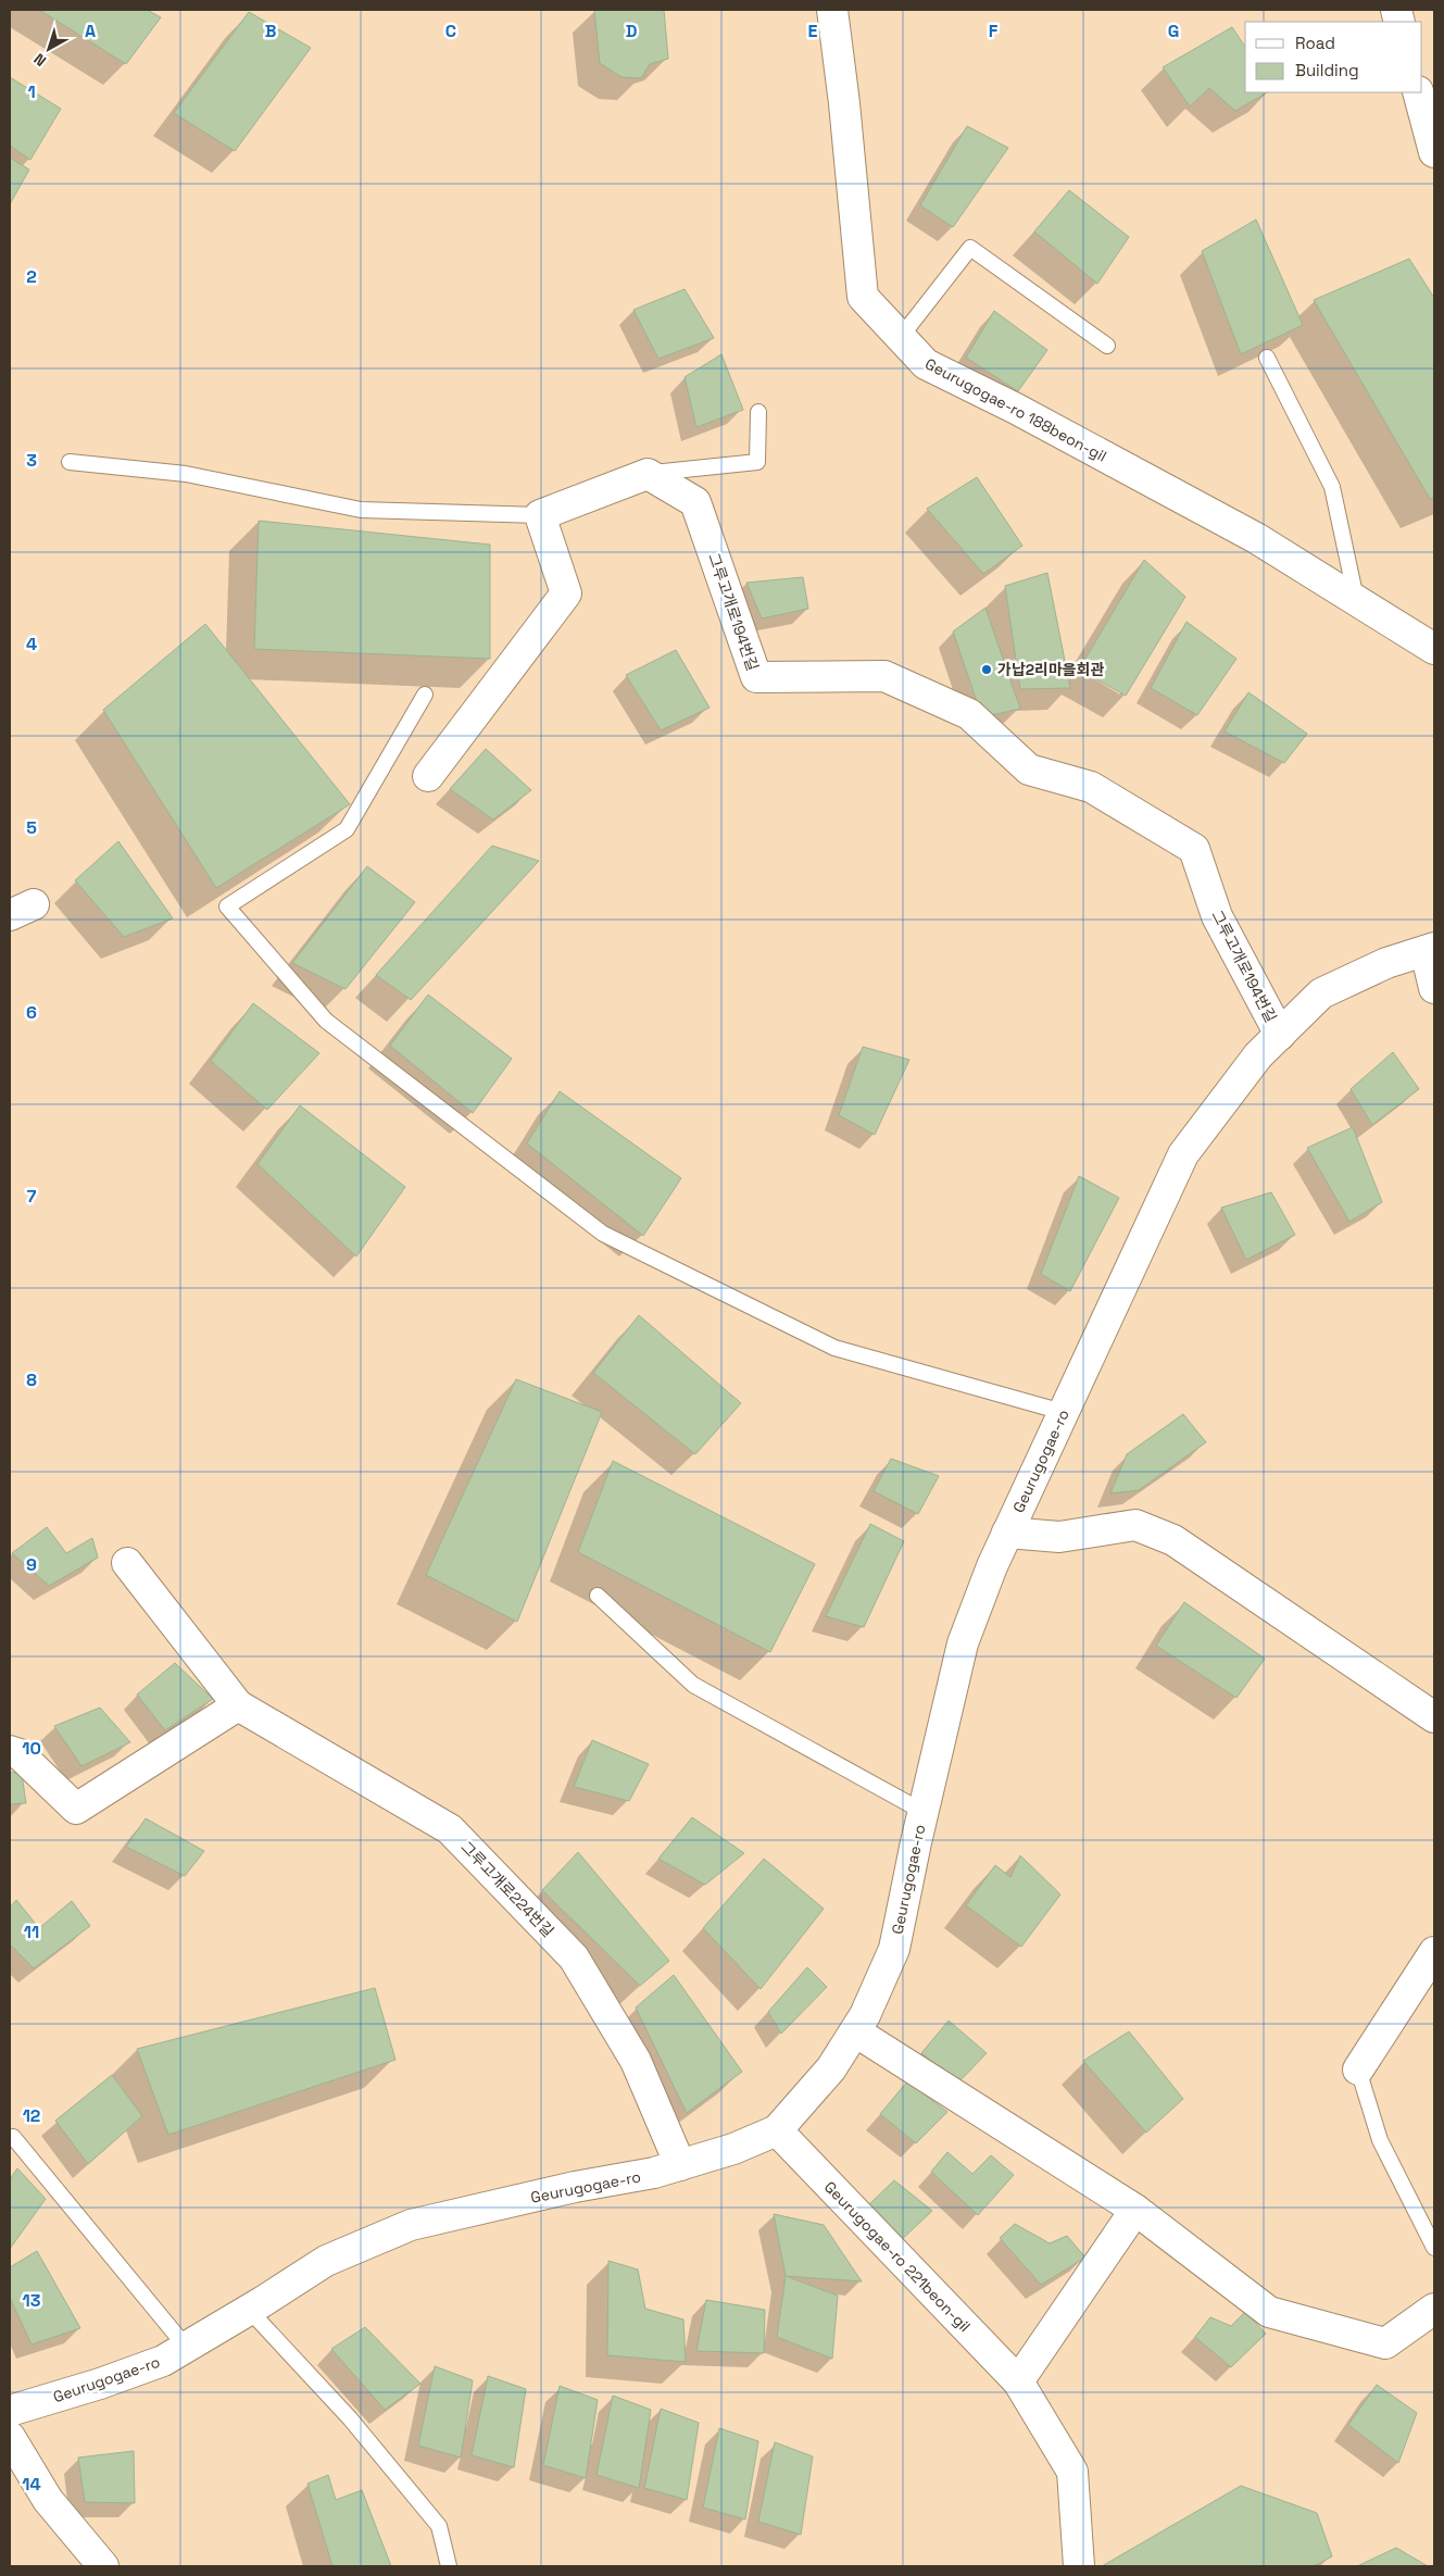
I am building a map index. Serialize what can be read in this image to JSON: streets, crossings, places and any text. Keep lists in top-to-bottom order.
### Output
{
  "streets": {
    "street": [
      "Geurugogae-ro 188beon-gil",
      "그루고개로194번길",
      "Geurugogae-ro",
      "그루고개로224번길",
      "Geurugogae-ro 221beon-gil"
    ]
  },
  "crossings": [
    ["그루고개로194번길", "Geurugogae-ro"],
    ["Geurugogae-ro", "그루고개로224번길"],
    ["Geurugogae-ro", "Geurugogae-ro 221beon-gil"]
  ],
  "places": ["가납2리마을회관"],
  "legend": ["Road", "Building"],
  "north": "bottom left",
  "grid": {
    "columns": [
      "A",
      "B",
      "C",
      "D",
      "E",
      "F",
      "G"
    ],
    "rows": [
      "1",
      "2",
      "3",
      "4",
      "5",
      "6",
      "7",
      "8",
      "9",
      "10",
      "11",
      "12",
      "13",
      "14"
    ]
  }
}
